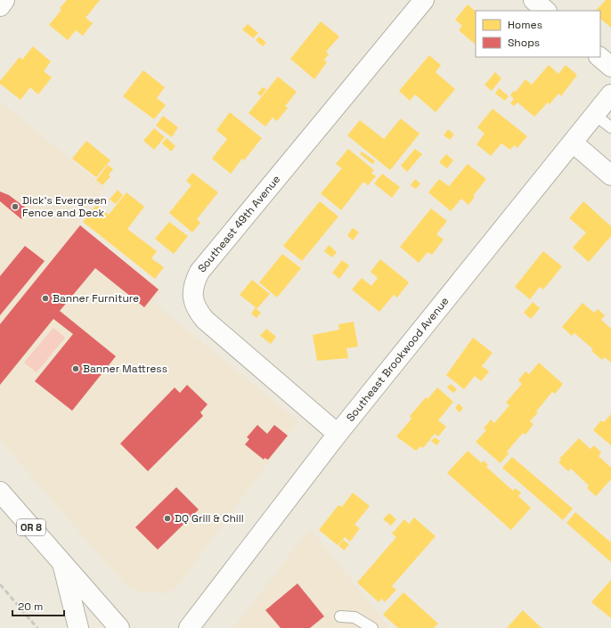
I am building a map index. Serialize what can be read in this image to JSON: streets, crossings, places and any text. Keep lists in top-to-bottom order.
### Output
{
  "streets": {
    "main road": ["Southeast 49th Avenue", "Southeast Brookwood Avenue", "OR 8"]
  },
  "crossings": [
    ["Southeast 49th Avenue", "Southeast Brookwood Avenue"]
  ],
  "places": [
    "Dick's Evergreen Fence and Deck",
    "Banner Furniture",
    "Banner Mattress",
    "DQ Grill & Chill"
  ],
  "legend": ["Homes", "Shops"],
  "scale_bar": "20 m"
}
